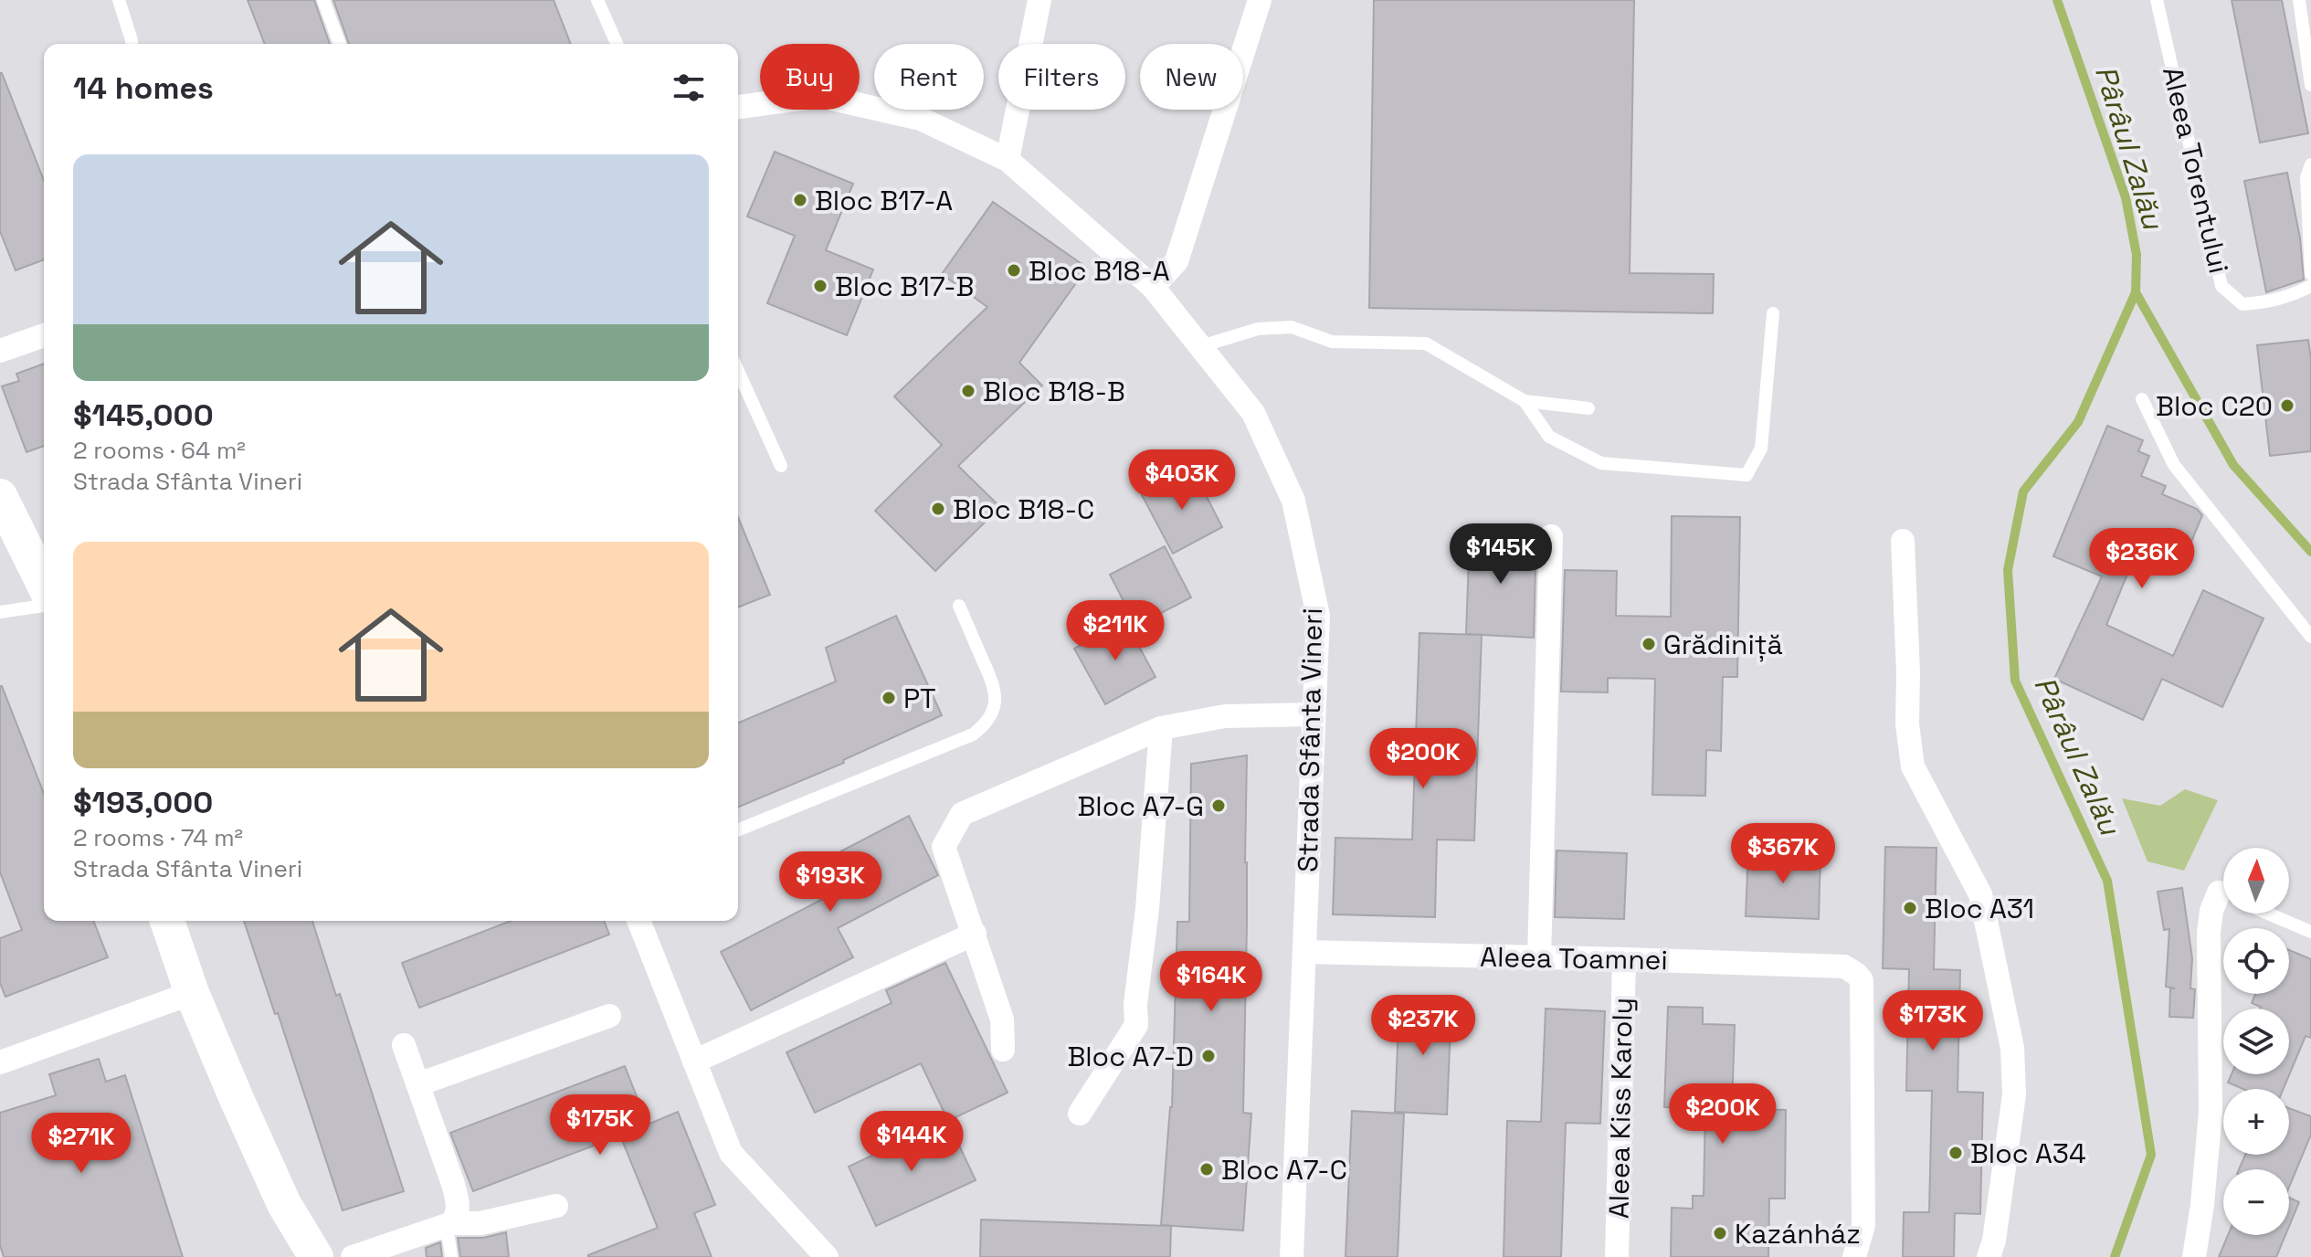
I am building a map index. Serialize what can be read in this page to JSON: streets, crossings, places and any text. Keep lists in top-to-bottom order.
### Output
{
  "streets": {
    "street": ["Strada Sfânta Vineri", "Aleea Toamnei", "Aleea Kiss Karoly"],
    "lane": ["Aleea Torentului"]
  },
  "crossings": [
    ["Strada Sfânta Vineri", "Aleea Toamnei"],
    ["Aleea Toamnei", "Aleea Kiss Karoly"]
  ],
  "water": ["Pârâul Zalău"],
  "places": [
    "Bloc B17-A",
    "Bloc B18-A",
    "Bloc B17-B",
    "Bloc B18-B",
    "Bloc C20",
    "Bloc B18-C",
    "Grădiniță",
    "PT",
    "Bloc A7-G",
    "Bloc A31",
    "Bloc A7-D",
    "Bloc A34",
    "Bloc A7-C",
    "Kazánház"
  ],
  "north": "top",
  "page": {
    "chip": [
      "Buy",
      "Rent",
      "Filters",
      "New"
    ],
    "heading": "14 homes",
    "list": [
      {
        "name": "$145,000",
        "note": "2 rooms · 64 m² · Strada Sfânta Vineri"
      },
      {
        "name": "$193,000",
        "note": "2 rooms · 74 m² · Strada Sfânta Vineri"
      }
    ],
    "price": [
      "$403K",
      "$145K",
      "$236K",
      "$211K",
      "$200K",
      "$367K",
      "$193K",
      "$164K",
      "$173K",
      "$237K",
      "$200K",
      "$175K",
      "$144K",
      "$271K"
    ],
    "map_buttons": ["+", "−"]
  }
}
